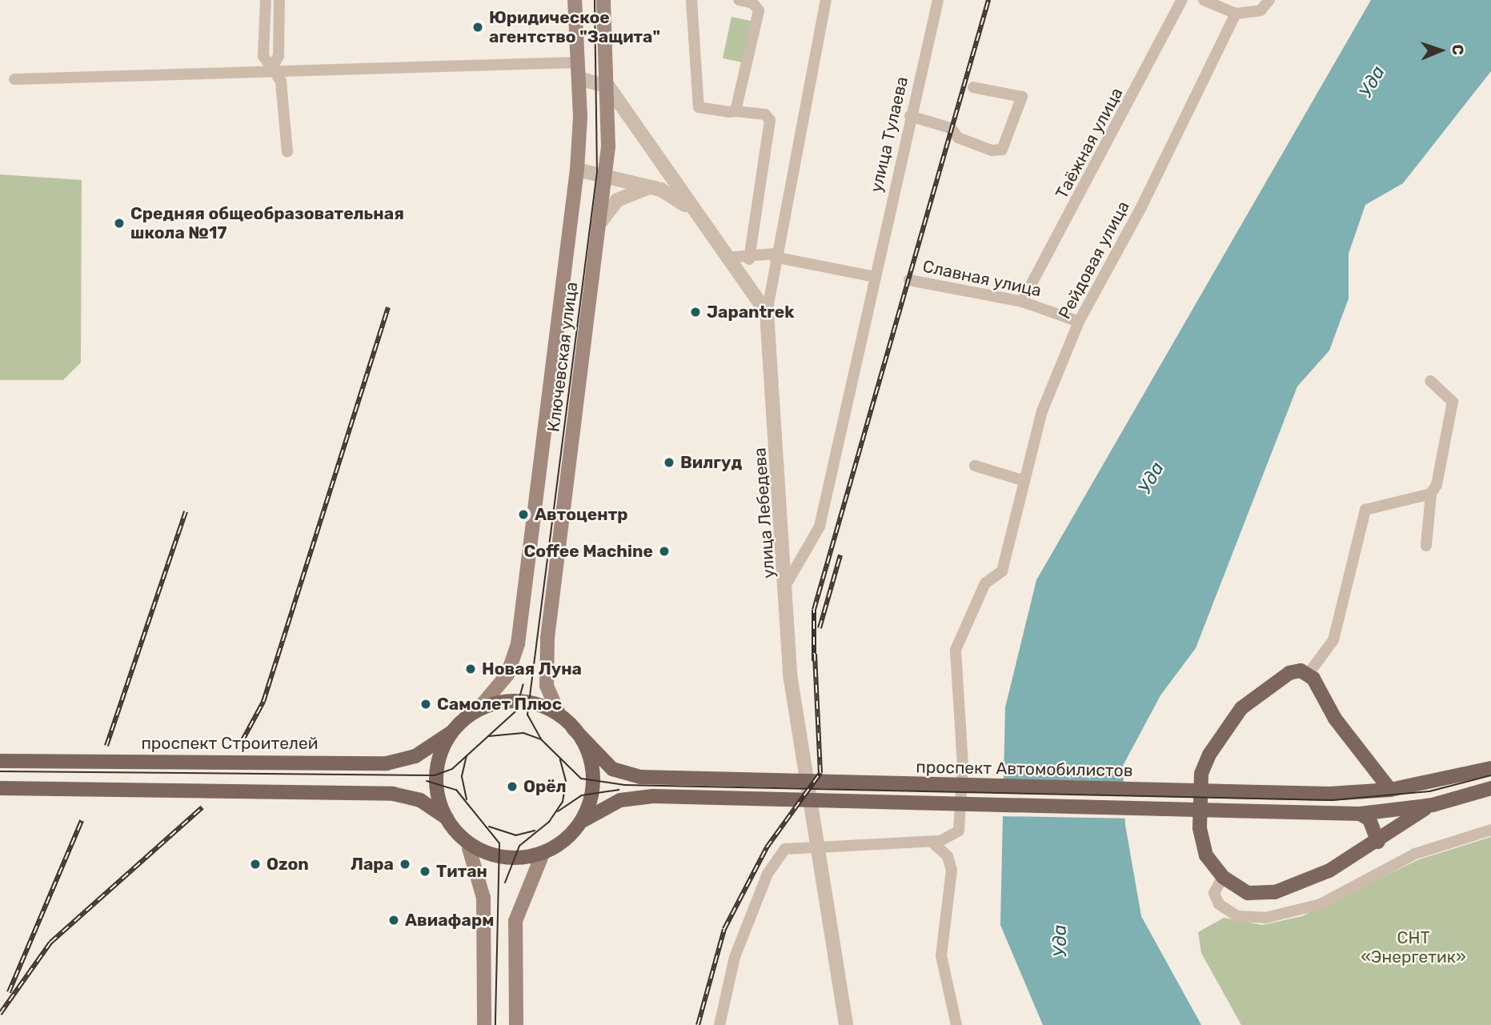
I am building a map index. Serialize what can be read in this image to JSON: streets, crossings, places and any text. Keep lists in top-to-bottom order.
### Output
{
  "streets": {
    "main road": ["Ключевская улица", "проспект Строителей", "проспект Автомобилистов"],
    "street": [
      "улица Тулаева",
      "Таёжная улица",
      "Рейдовая улица",
      "Славная улица",
      "улица Лебедева"
    ]
  },
  "crossings": [
    ["улица Тулаева", "улица Лебедева"],
    ["Таёжная улица", "Славная улица"],
    ["Рейдовая улица", "Славная улица"],
    ["Ключевская улица", "проспект Строителей"],
    ["Ключевская улица", "проспект Автомобилистов"],
    ["проспект Строителей", "проспект Автомобилистов"]
  ],
  "water": ["Уда"],
  "parks": ["СНТ «Энергетик»"],
  "places": [
    "Юридическое агентство \"Защита\"",
    "Средняя общеобразовательная школа №17",
    "Japantrek",
    "Вилгуд",
    "Автоцентр",
    "Coffee Machine",
    "Новая Луна",
    "Самолет Плюс",
    "Орёл",
    "Ozon",
    "Лара",
    "Титан",
    "Авиафарм"
  ],
  "north": "right"
}
